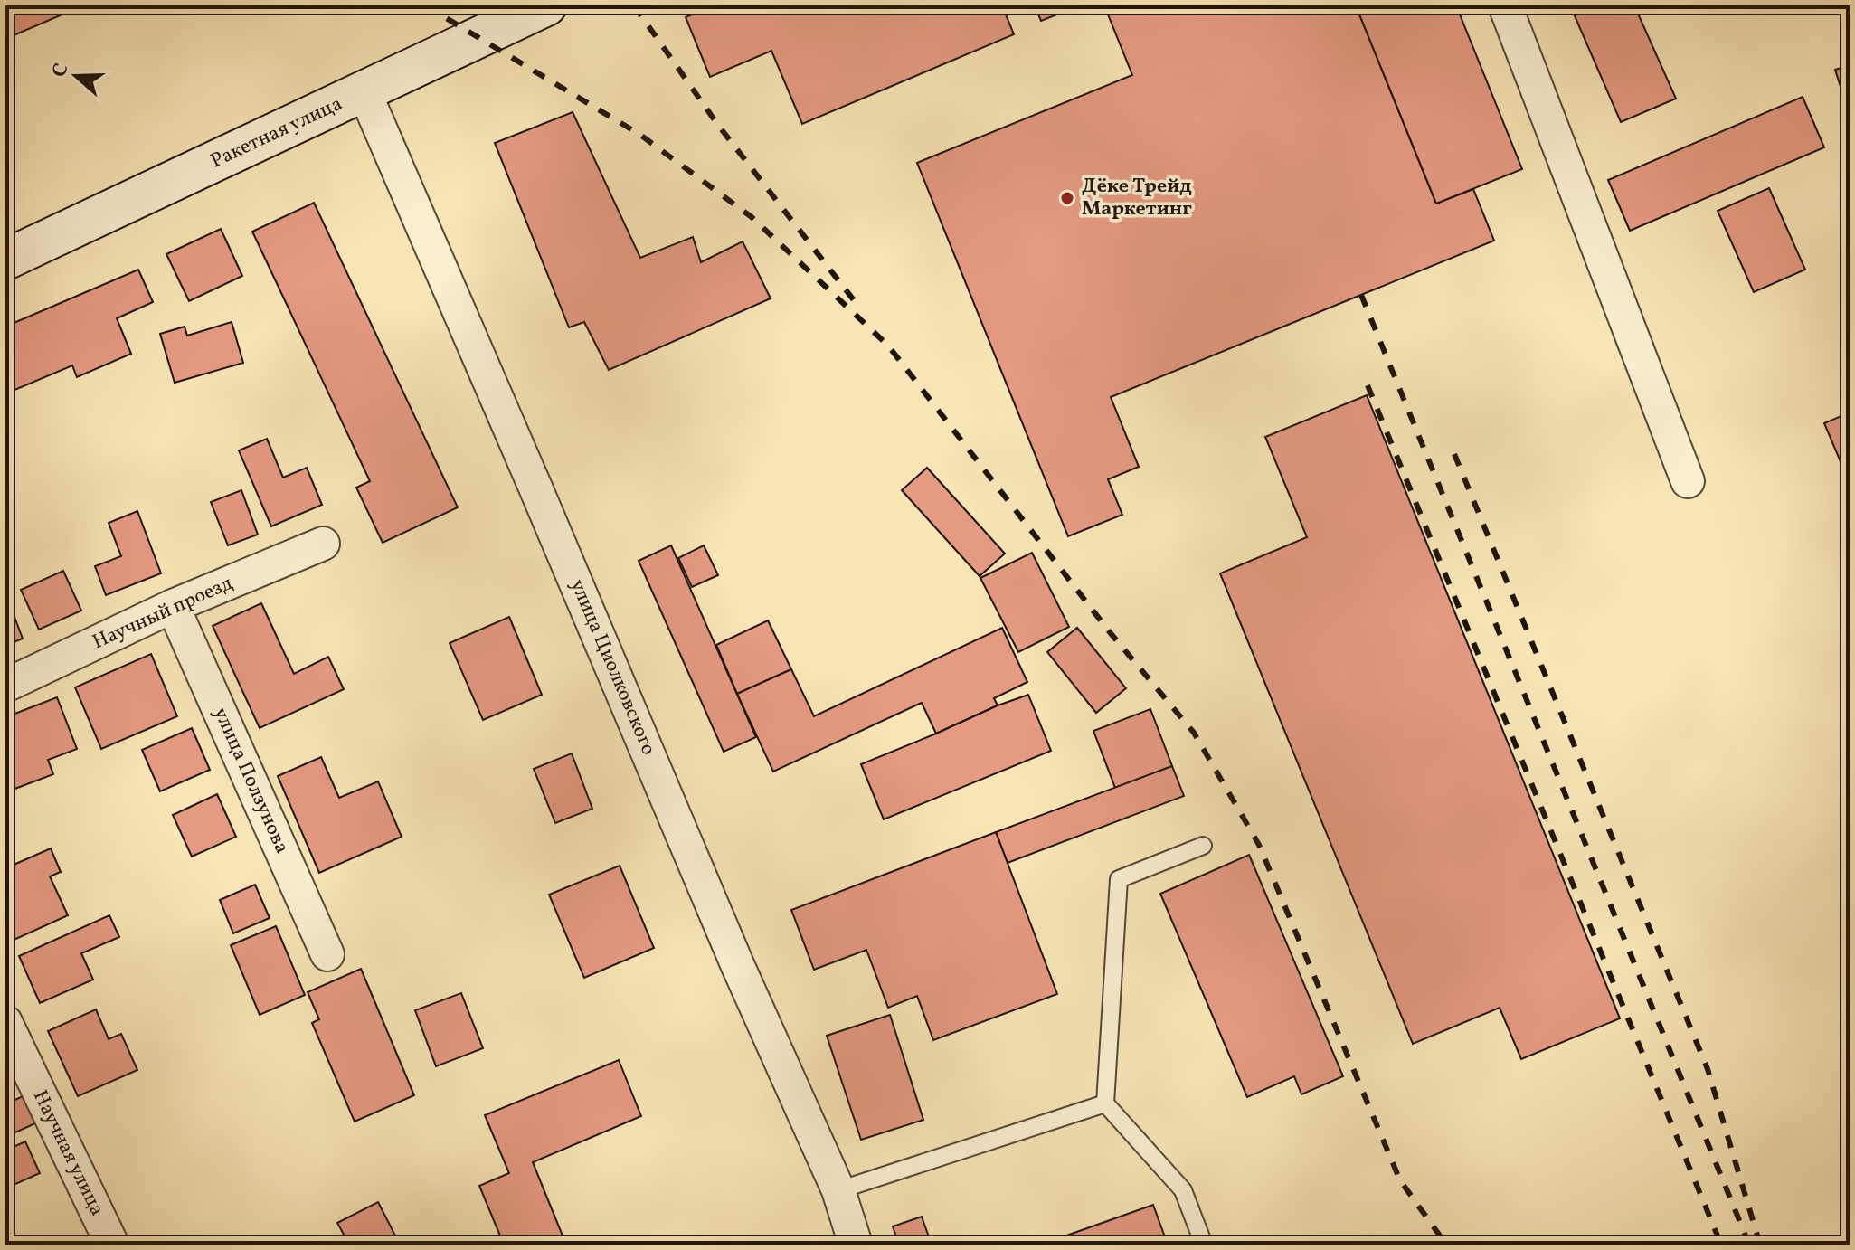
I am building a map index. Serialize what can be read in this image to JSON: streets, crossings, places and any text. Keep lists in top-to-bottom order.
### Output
{
  "streets": {
    "street": [
      "Ракетная улица",
      "Научный проезд",
      "улица Циолковского",
      "улица Ползунова",
      "Научная улица"
    ]
  },
  "crossings": [
    ["Ракетная улица", "улица Циолковского"],
    ["Научный проезд", "улица Ползунова"]
  ],
  "places": ["Дёке Трейд Маркетинг"],
  "north": "left"
}
